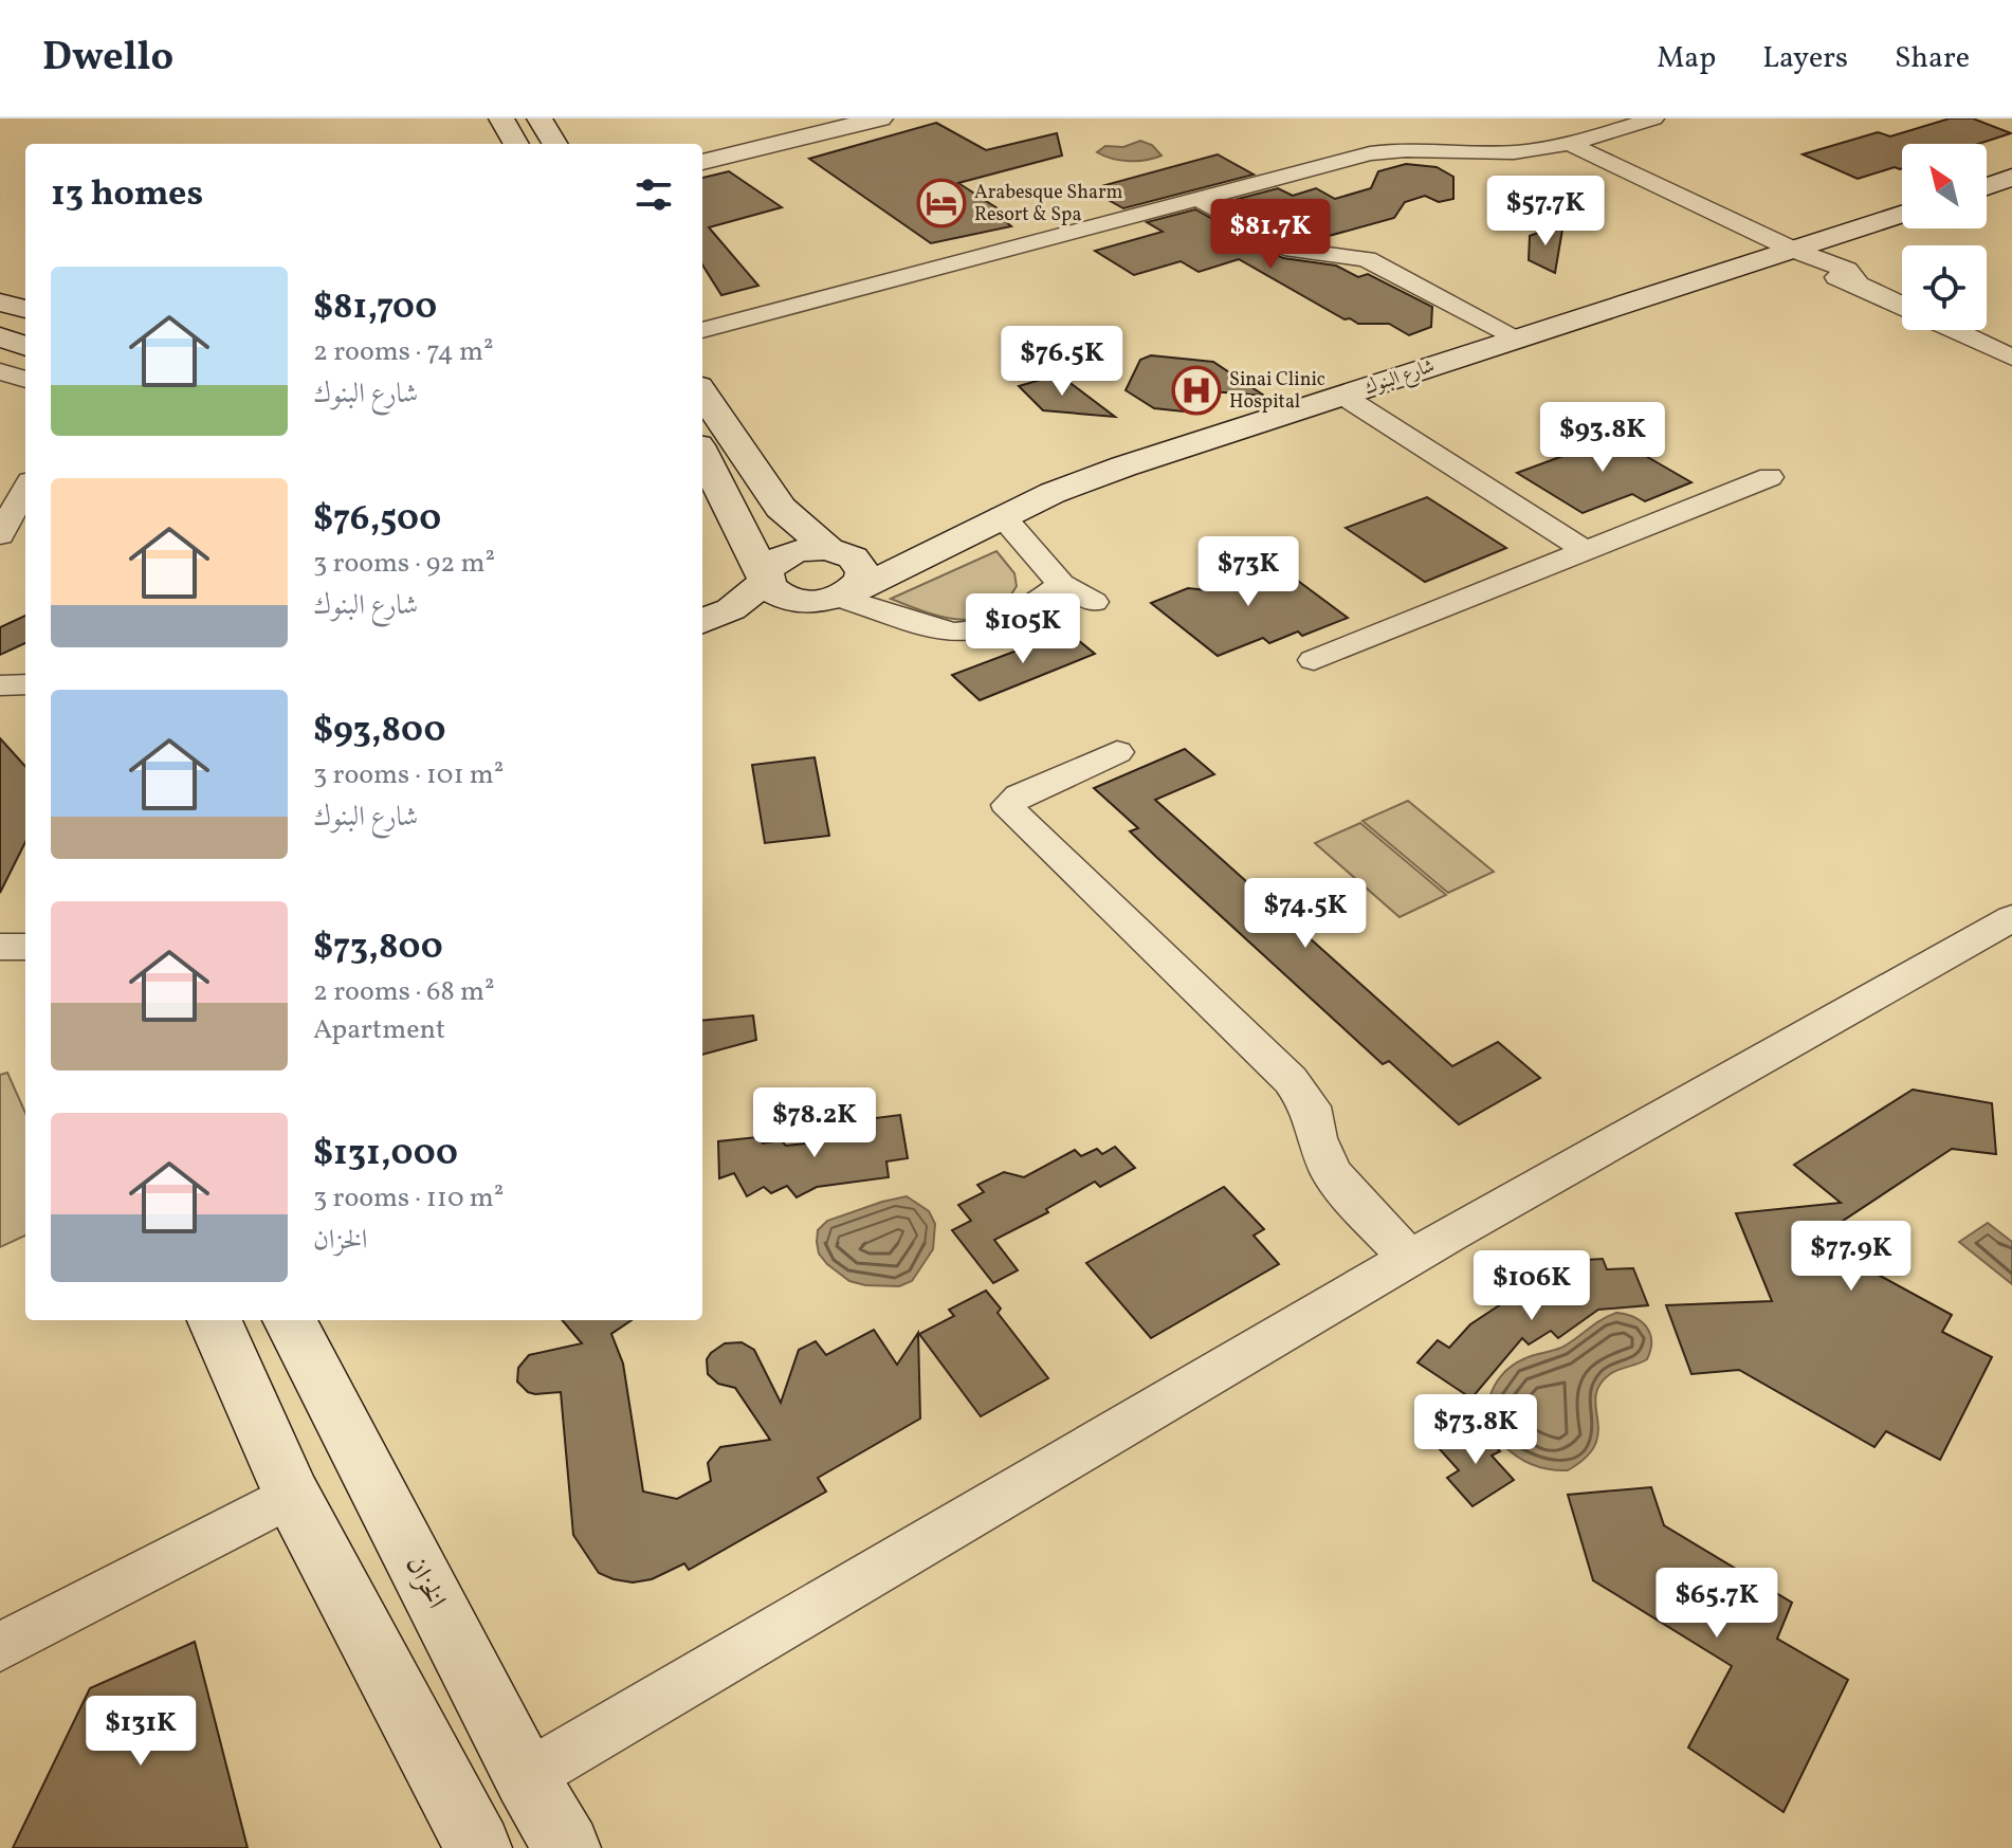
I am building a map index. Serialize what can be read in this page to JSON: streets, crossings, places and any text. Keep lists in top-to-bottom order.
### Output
{
  "streets": {
    "main road": ["شارع البنوك", "الخزان"]
  },
  "places": {
    "hotel": ["Arabesque Sharm Resort & Spa"],
    "hospital": ["Sinai Clinic Hospital"]
  },
  "north": "top left",
  "page": {
    "header": "Dwello",
    "nav": ["Map", "Layers", "Share"],
    "heading": "13 homes",
    "price": [
      "$57.7K",
      "$81.7K",
      "$76.5K",
      "$93.8K",
      "$73K",
      "$105K",
      "$74.5K",
      "$78.2K",
      "$77.9K",
      "$106K",
      "$73.8K",
      "$65.7K",
      "$131K"
    ],
    "list": [
      {
        "name": "$81,700",
        "note": "2 rooms · 74 m² · شارع البنوك"
      },
      {
        "name": "$76,500",
        "note": "3 rooms · 92 m² · شارع البنوك"
      },
      {
        "name": "$93,800",
        "note": "3 rooms · 101 m² · شارع البنوك"
      },
      {
        "name": "$73,800",
        "note": "2 rooms · 68 m² · Apartment"
      },
      {
        "name": "$131,000",
        "note": "3 rooms · 110 m² · الخزان"
      }
    ]
  }
}
